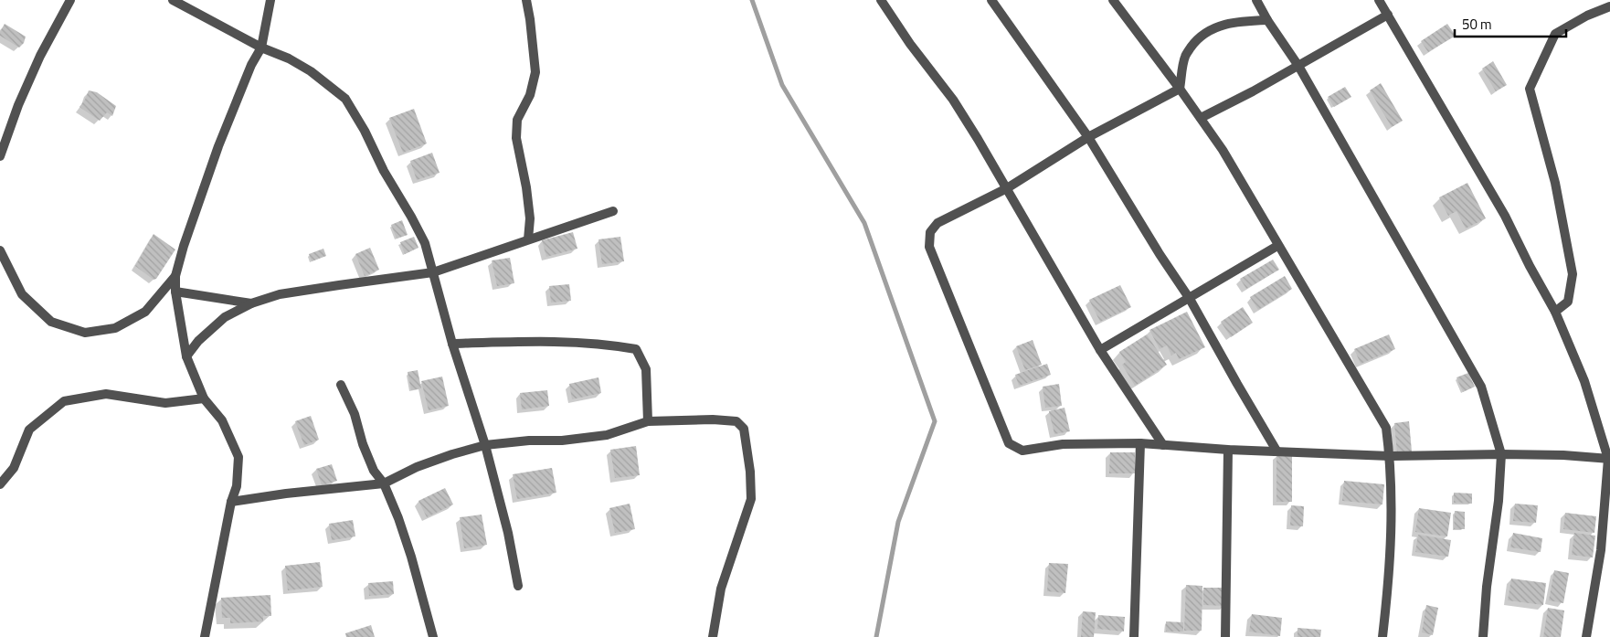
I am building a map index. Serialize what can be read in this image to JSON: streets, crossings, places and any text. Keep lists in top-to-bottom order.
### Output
{
  "scale_bar": "50 m"
}
